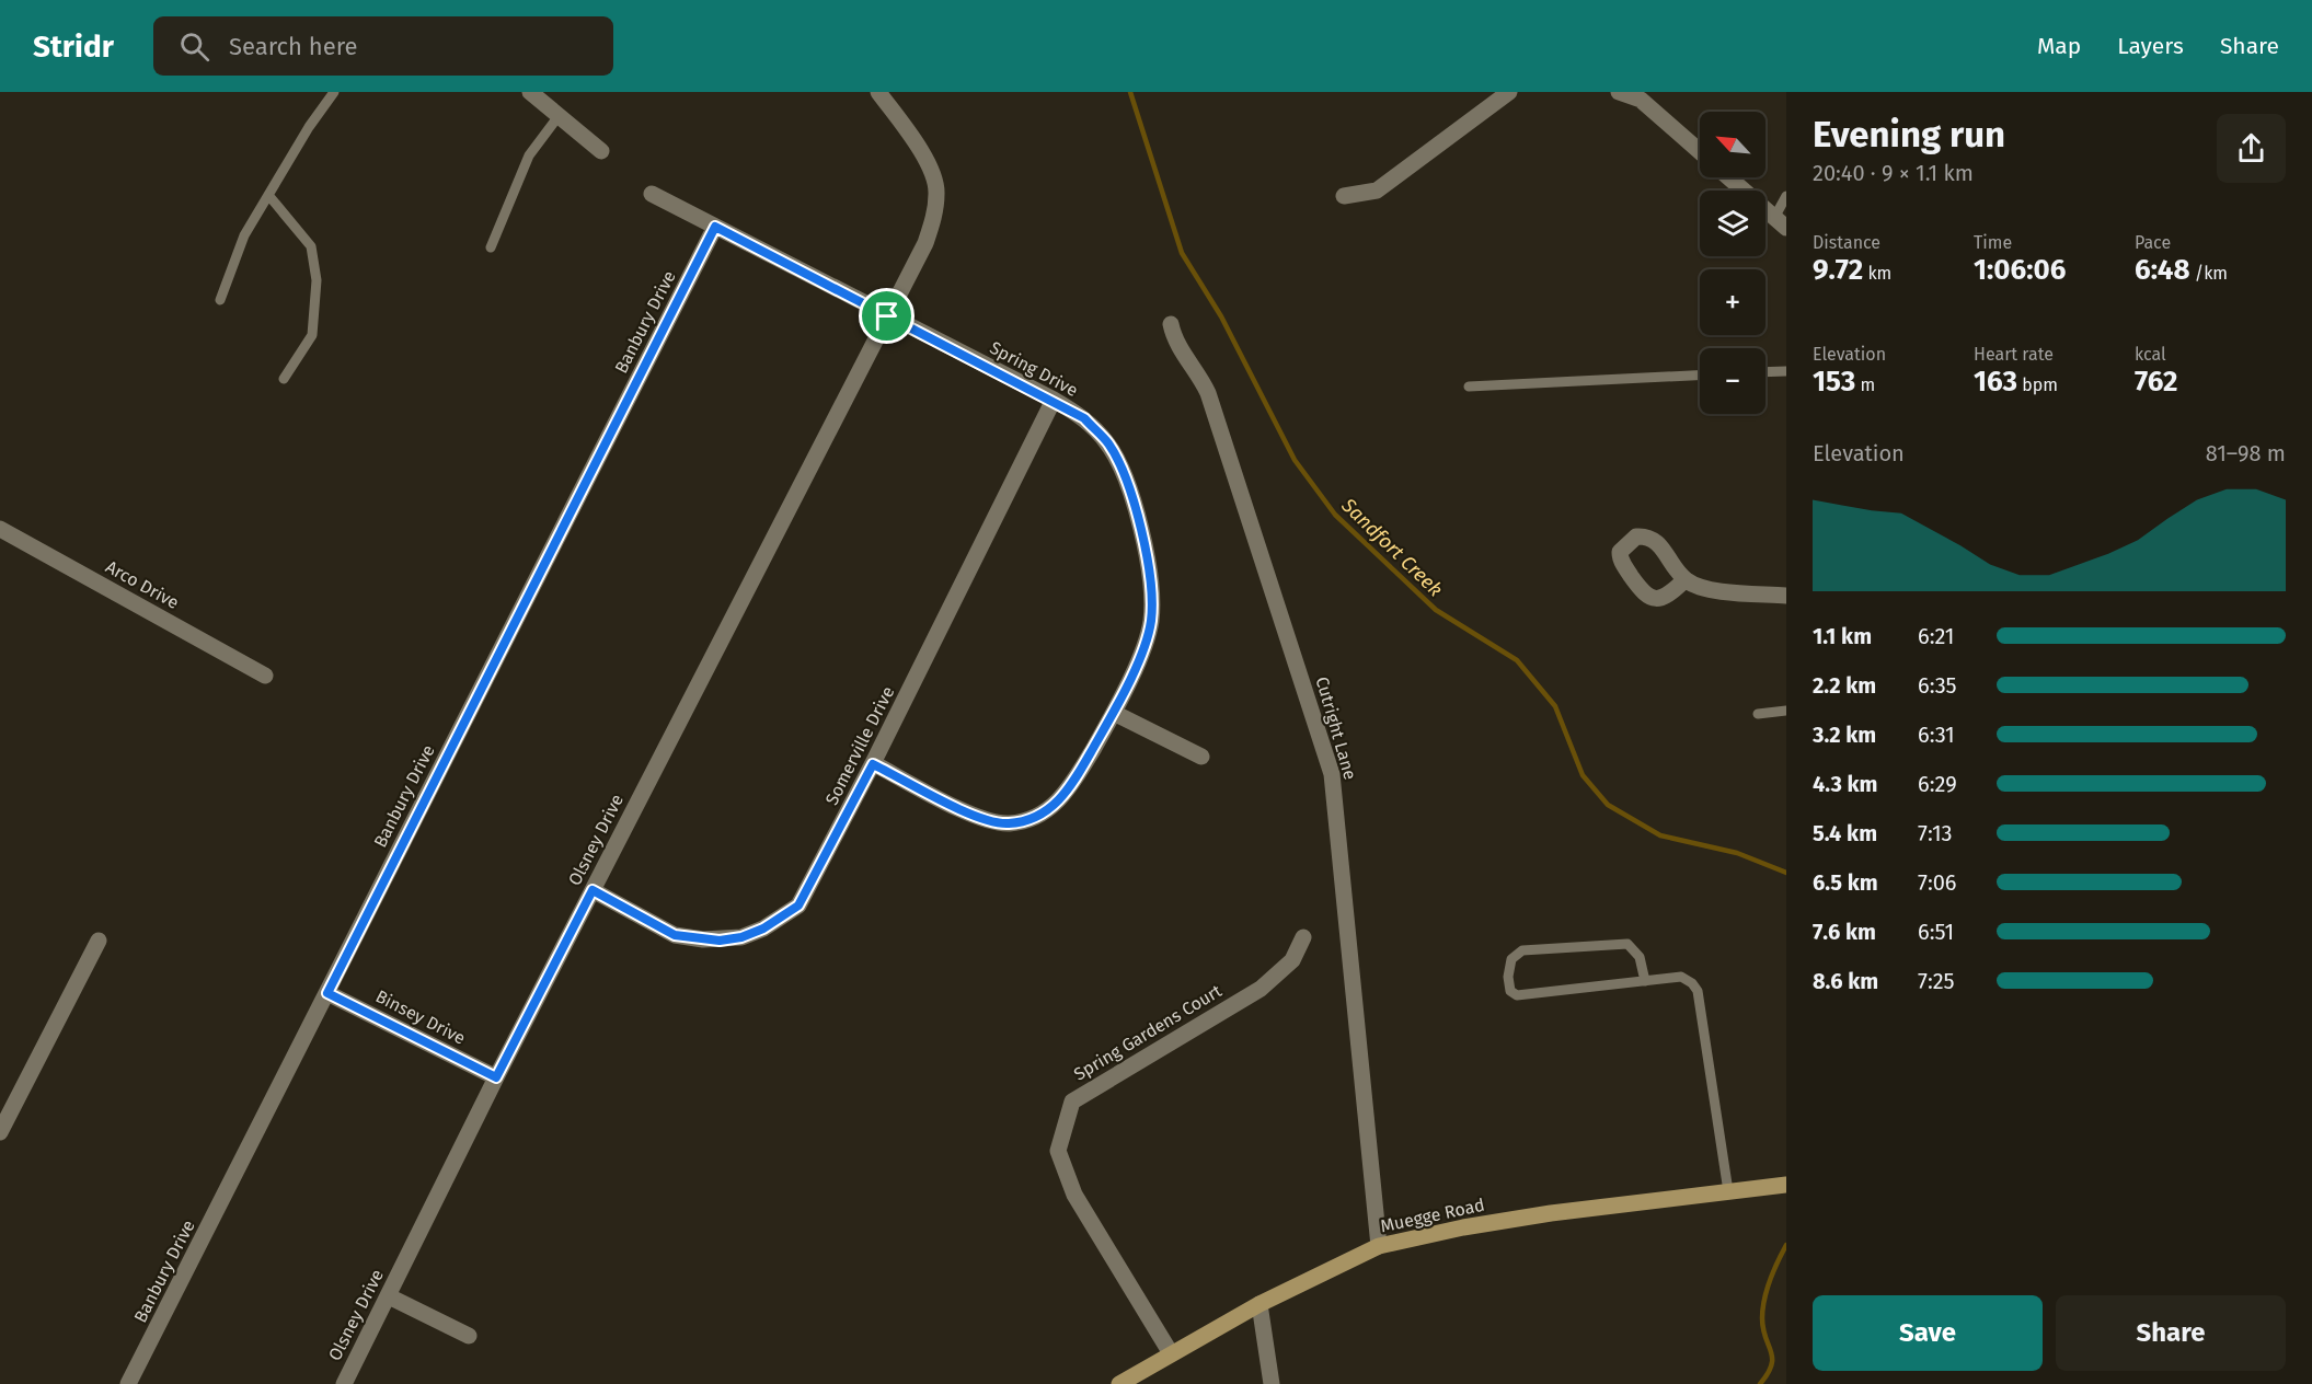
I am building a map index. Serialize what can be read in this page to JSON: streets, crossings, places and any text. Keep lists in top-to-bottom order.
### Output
{
  "streets": {
    "main road": ["Muegge Road"],
    "street": [
      "Banbury Drive",
      "Spring Drive",
      "Arco Drive",
      "Cutright Lane",
      "Somerville Drive",
      "Olsney Drive",
      "Binsey Drive",
      "Spring Gardens Court"
    ]
  },
  "crossings": [
    ["Banbury Drive", "Spring Drive"],
    ["Banbury Drive", "Binsey Drive"],
    ["Spring Drive", "Somerville Drive"],
    ["Spring Drive", "Olsney Drive"],
    ["Cutright Lane", "Muegge Road"],
    ["Somerville Drive", "Olsney Drive"],
    ["Olsney Drive", "Binsey Drive"],
    ["Spring Gardens Court", "Muegge Road"]
  ],
  "water": ["Sandfort Creek"],
  "north": "top left",
  "page": {
    "header": "Stridr",
    "search": "Search here",
    "nav": ["Map", "Layers", "Share"],
    "heading": ["Evening run", "20:40 · 9 × 1.1 km"],
    "map_buttons": ["+", "−"],
    "stats": [
      ["Distance", "9.72 km"],
      ["Time", "1:06:06"],
      ["Pace", "6:48 /km"],
      ["Elevation", "153 m"],
      ["Heart rate", "163 bpm"],
      ["kcal", "762"]
    ],
    "chart": ["Elevation", "81–98 m"],
    "list": [
      {
        "name": "1.1 km",
        "note": "6:21"
      },
      {
        "name": "2.2 km",
        "note": "6:35"
      },
      {
        "name": "3.2 km",
        "note": "6:31"
      },
      {
        "name": "4.3 km",
        "note": "6:29"
      },
      {
        "name": "5.4 km",
        "note": "7:13"
      },
      {
        "name": "6.5 km",
        "note": "7:06"
      },
      {
        "name": "7.6 km",
        "note": "6:51"
      },
      {
        "name": "8.6 km",
        "note": "7:25"
      }
    ],
    "buttons": ["Save", "Share"]
  }
}
